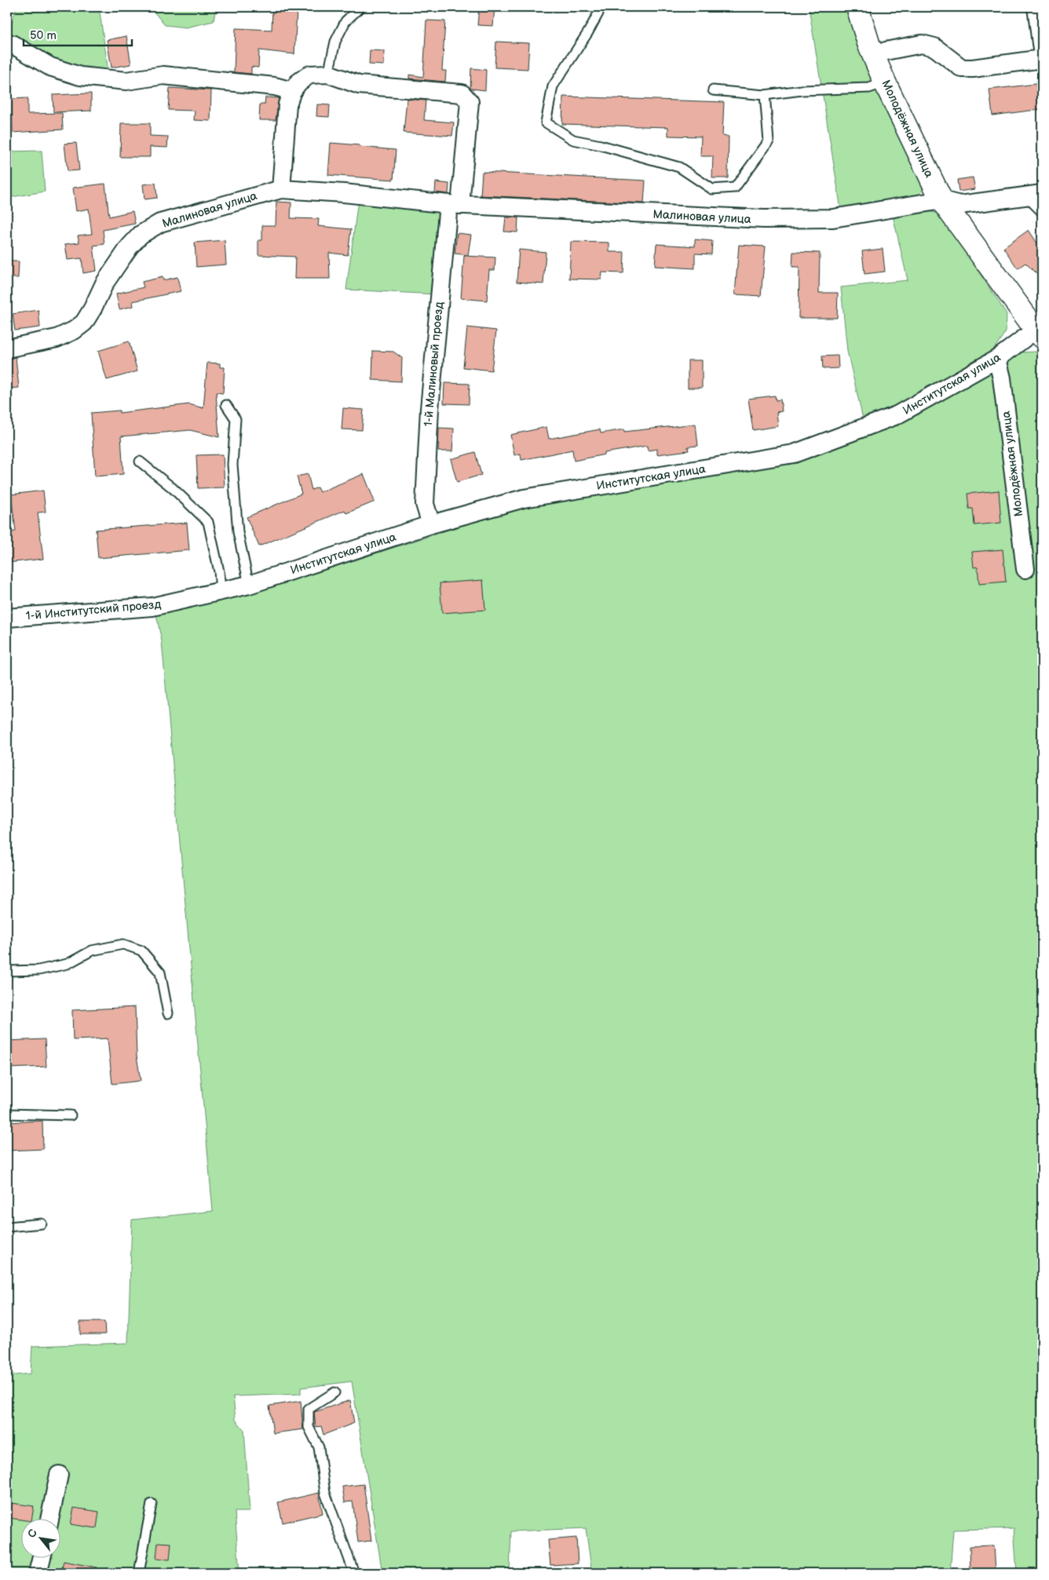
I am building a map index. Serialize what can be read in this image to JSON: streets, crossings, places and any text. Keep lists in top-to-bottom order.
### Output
{
  "streets": {
    "street": [
      "Молодёжная улица",
      "Малиновая улица",
      "1-й Малиновый проезд",
      "Институтская улица",
      "1-й Институтский проезд"
    ]
  },
  "crossings": [
    ["Молодёжная улица", "Малиновая улица"],
    ["Молодёжная улица", "Институтская улица"],
    ["Малиновая улица", "1-й Малиновый проезд"],
    ["1-й Малиновый проезд", "Институтская улица"],
    ["Институтская улица", "1-й Институтский проезд"]
  ],
  "scale_bar": "50 m",
  "north": "top left"
}
